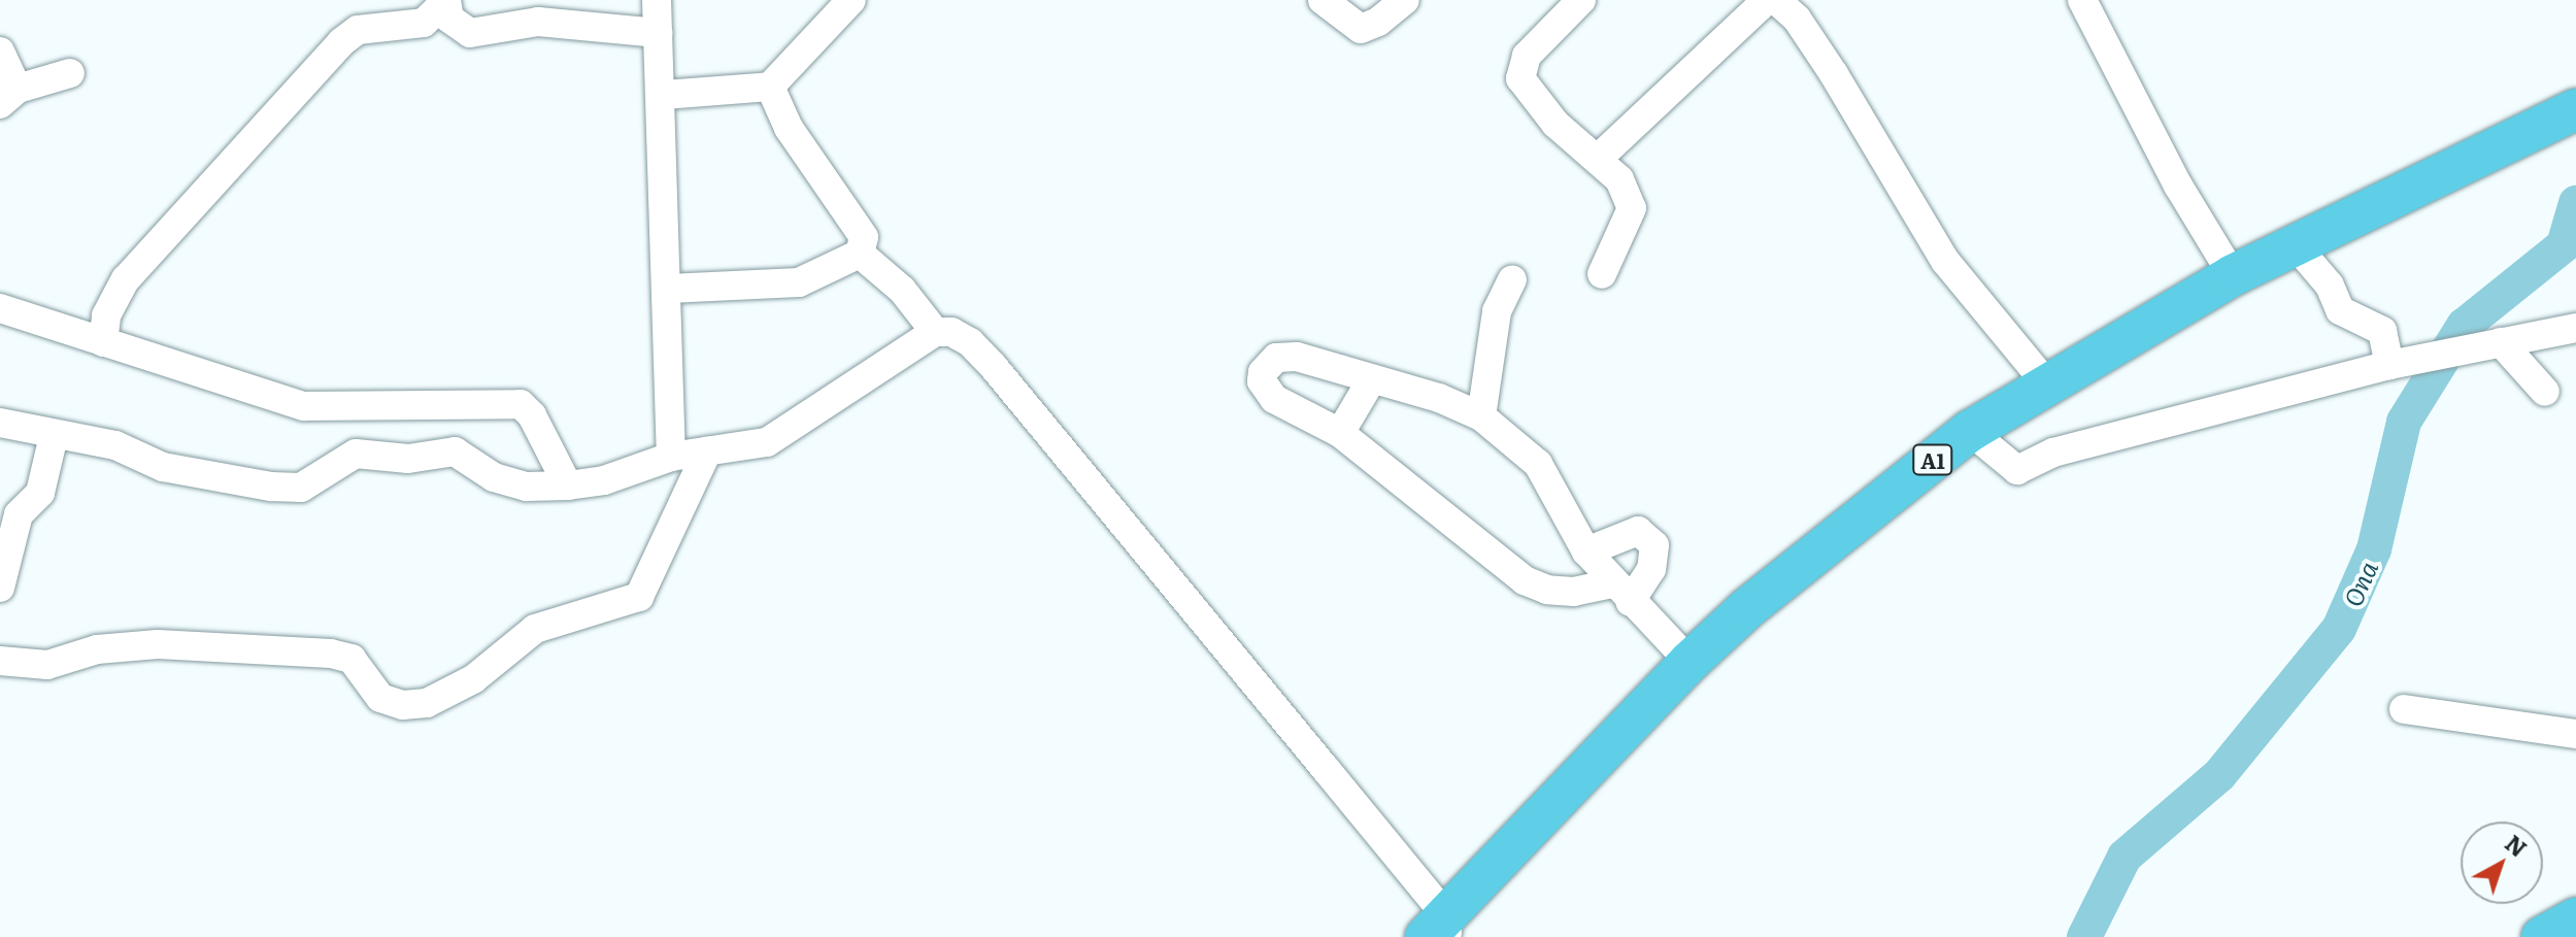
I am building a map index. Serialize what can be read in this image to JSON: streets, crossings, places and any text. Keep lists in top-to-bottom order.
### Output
{
  "streets": {
    "highway": ["A1"]
  },
  "water": ["Ona"],
  "north": "top right"
}
